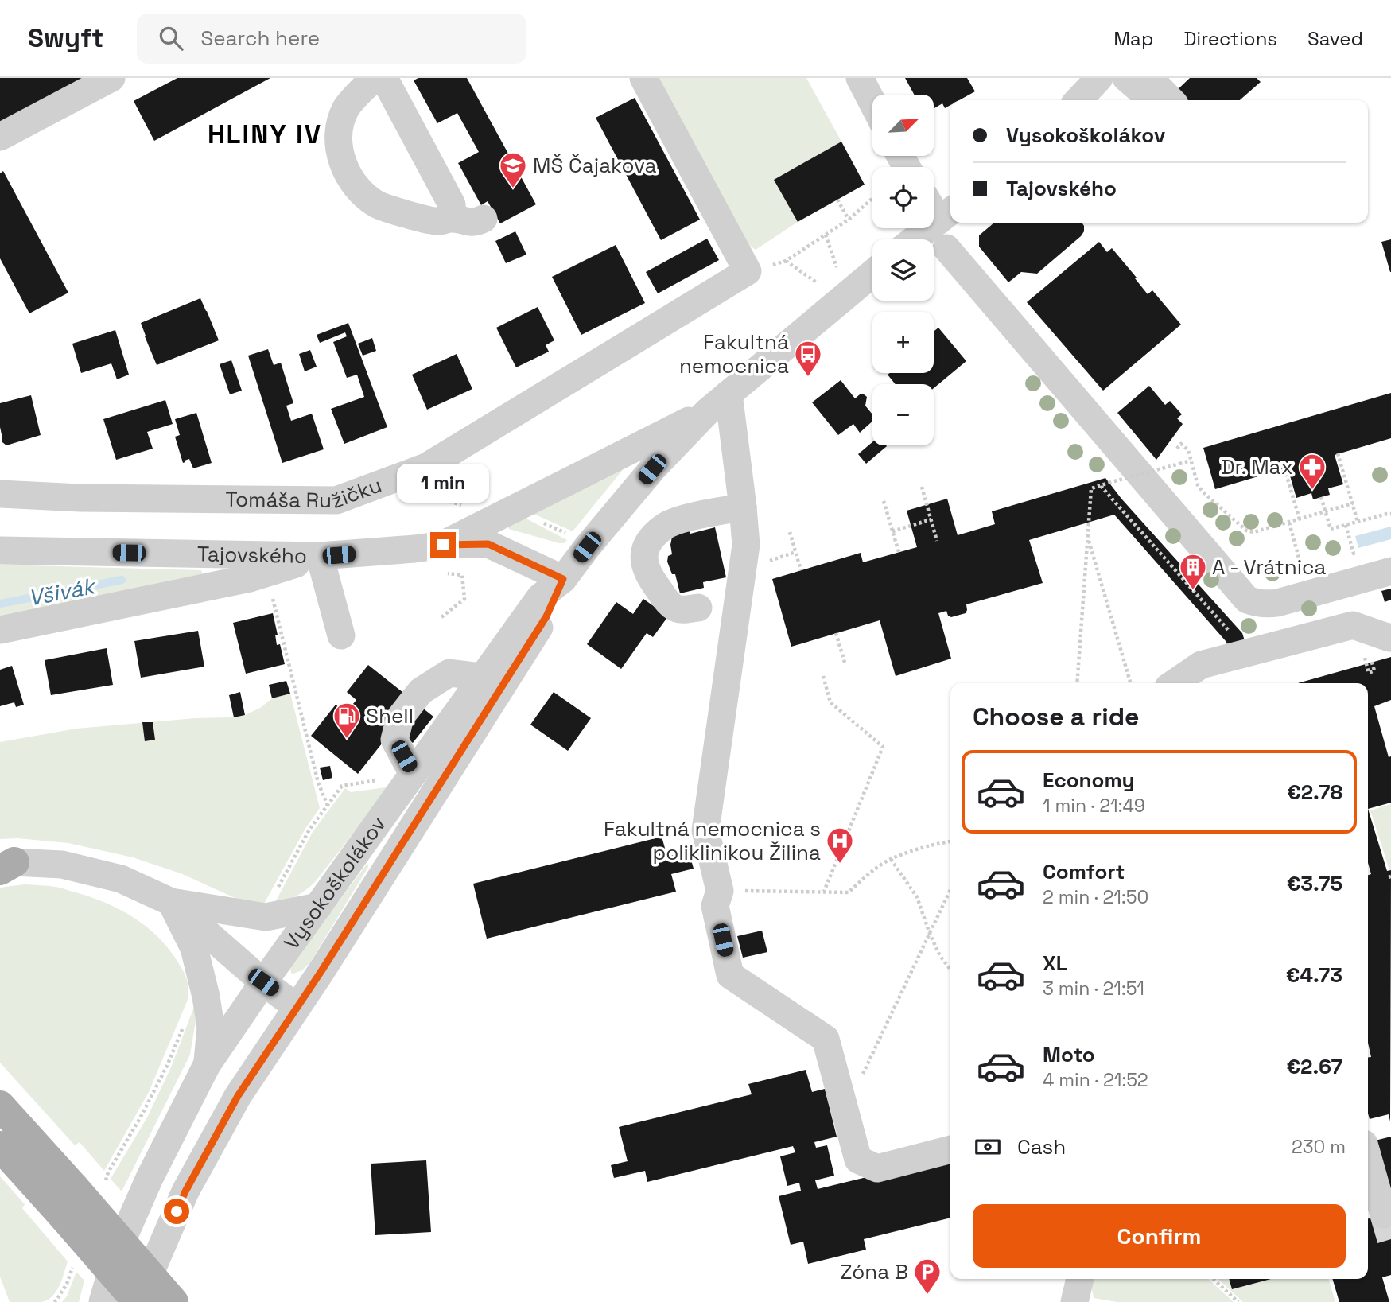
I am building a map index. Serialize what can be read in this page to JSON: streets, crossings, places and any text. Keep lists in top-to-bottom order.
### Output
{
  "streets": {
    "street": ["Tomáša Ružičku", "Tajovského", "Vysokoškolákov"]
  },
  "crossings": [
    ["Tajovského", "Vysokoškolákov"]
  ],
  "districts": ["HLINY IV"],
  "water": ["Všivák"],
  "places": {
    "school or university": ["MŠ Čajakova"],
    "bus stop": ["Fakultná nemocnica"],
    "pharmacy": ["Dr. Max"],
    "building": ["A - Vrátnica"],
    "fuel station": ["Shell"],
    "hospital": ["Fakultná nemocnica s poliklinikou Žilina"],
    "parking": ["Zóna B"]
  },
  "north": "top right",
  "page": {
    "header": "Swyft",
    "search": "Search here",
    "nav": ["Map", "Directions", "Saved"],
    "map_buttons": ["+", "−"],
    "banner": ["Vysokoškolákov", "Tajovského"],
    "bubble": "1 min",
    "heading": "Choose a ride",
    "list": [
      {
        "name": "Economy",
        "note": "1 min · 21:49",
        "value": "€2.78"
      },
      {
        "name": "Comfort",
        "note": "2 min · 21:50",
        "value": "€3.75"
      },
      {
        "name": "XL",
        "note": "3 min · 21:51",
        "value": "€4.73"
      },
      {
        "name": "Moto",
        "note": "4 min · 21:52",
        "value": "€2.67"
      }
    ],
    "pay": ["Cash", "230 m"],
    "buttons": "Confirm"
  }
}
